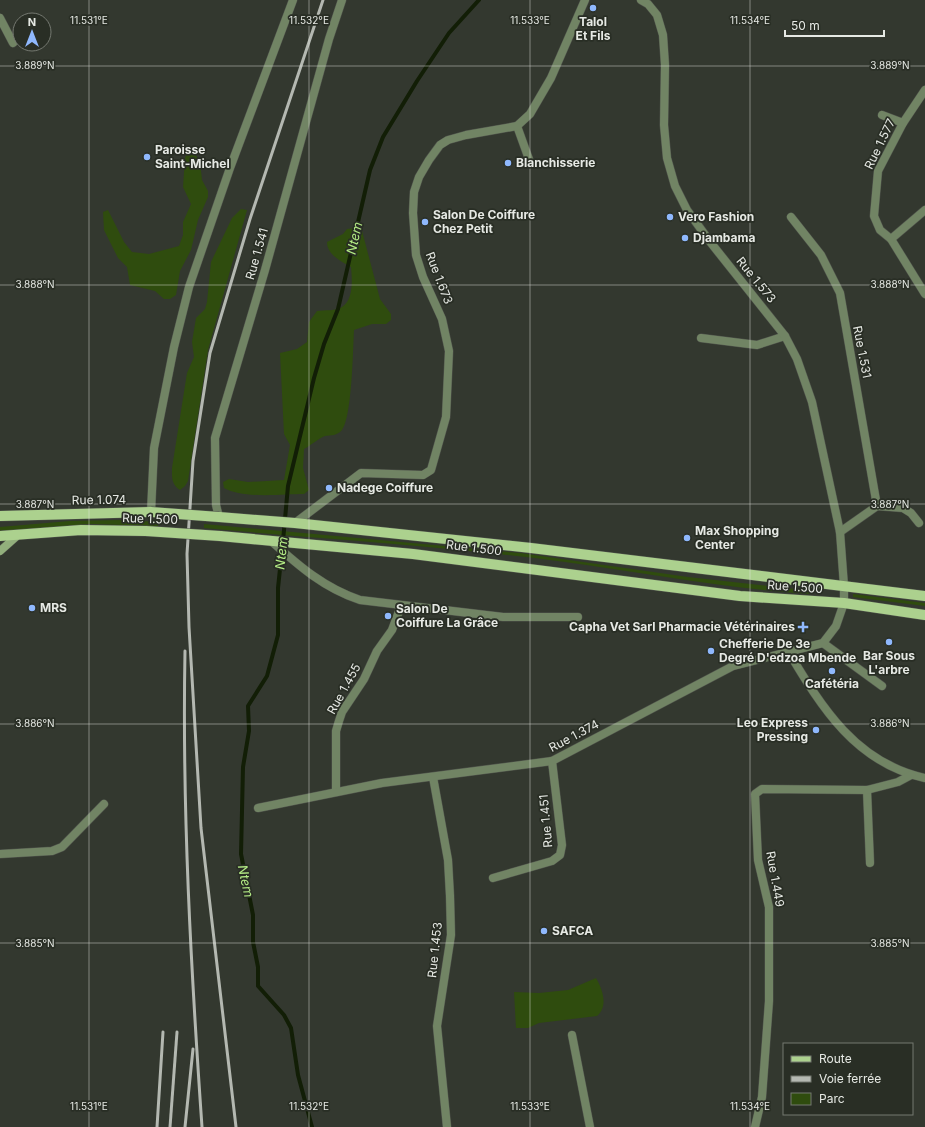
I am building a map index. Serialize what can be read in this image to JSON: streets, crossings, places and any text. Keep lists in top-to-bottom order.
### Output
{
  "streets": {
    "main road": ["Rue 1.074", "Rue 1.500"],
    "street": [
      "Rue 1.577",
      "Rue 1.541",
      "Rue 1.673",
      "Rue 1.573",
      "Rue 1.531",
      "Rue 1.455",
      "Rue 1.374",
      "Rue 1.451",
      "Rue 1.449",
      "Rue 1.453"
    ]
  },
  "crossings": [
    ["Rue 1.541", "Rue 1.074"],
    ["Rue 1.541", "Rue 1.500"],
    ["Rue 1.673", "Rue 1.500"],
    ["Rue 1.573", "Rue 1.500"],
    ["Rue 1.074", "Rue 1.500"],
    ["Rue 1.455", "Rue 1.374"],
    ["Rue 1.374", "Rue 1.451"],
    ["Rue 1.374", "Rue 1.453"]
  ],
  "water": ["Ntem"],
  "places": {
    "other": [
      "Talol Et Fils",
      "Paroisse Saint-Michel",
      "Blanchisserie",
      "Vero Fashion",
      "Salon De Coiffure Chez Petit",
      "Djambama",
      "Nadege Coiffure",
      "Max Shopping Center",
      "MRS",
      "Salon De Coiffure La Grâce",
      "Bar Sous L'arbre",
      "Chefferie De 3e Degré D'edzoa Mbende",
      "Cafétéria",
      "Leo Express Pressing",
      "SAFCA"
    ],
    "health": ["Capha Vet Sarl Pharmacie Vétérinaires"]
  },
  "legend": ["Route", "Voie ferrée", "Parc"],
  "scale_bar": "50 m",
  "north": "top",
  "coordinates": [
    "11.531°E",
    "11.532°E",
    "11.533°E",
    "11.534°E",
    "3.889°N",
    "3.888°N",
    "3.887°N",
    "3.886°N",
    "3.885°N"
  ]
}
